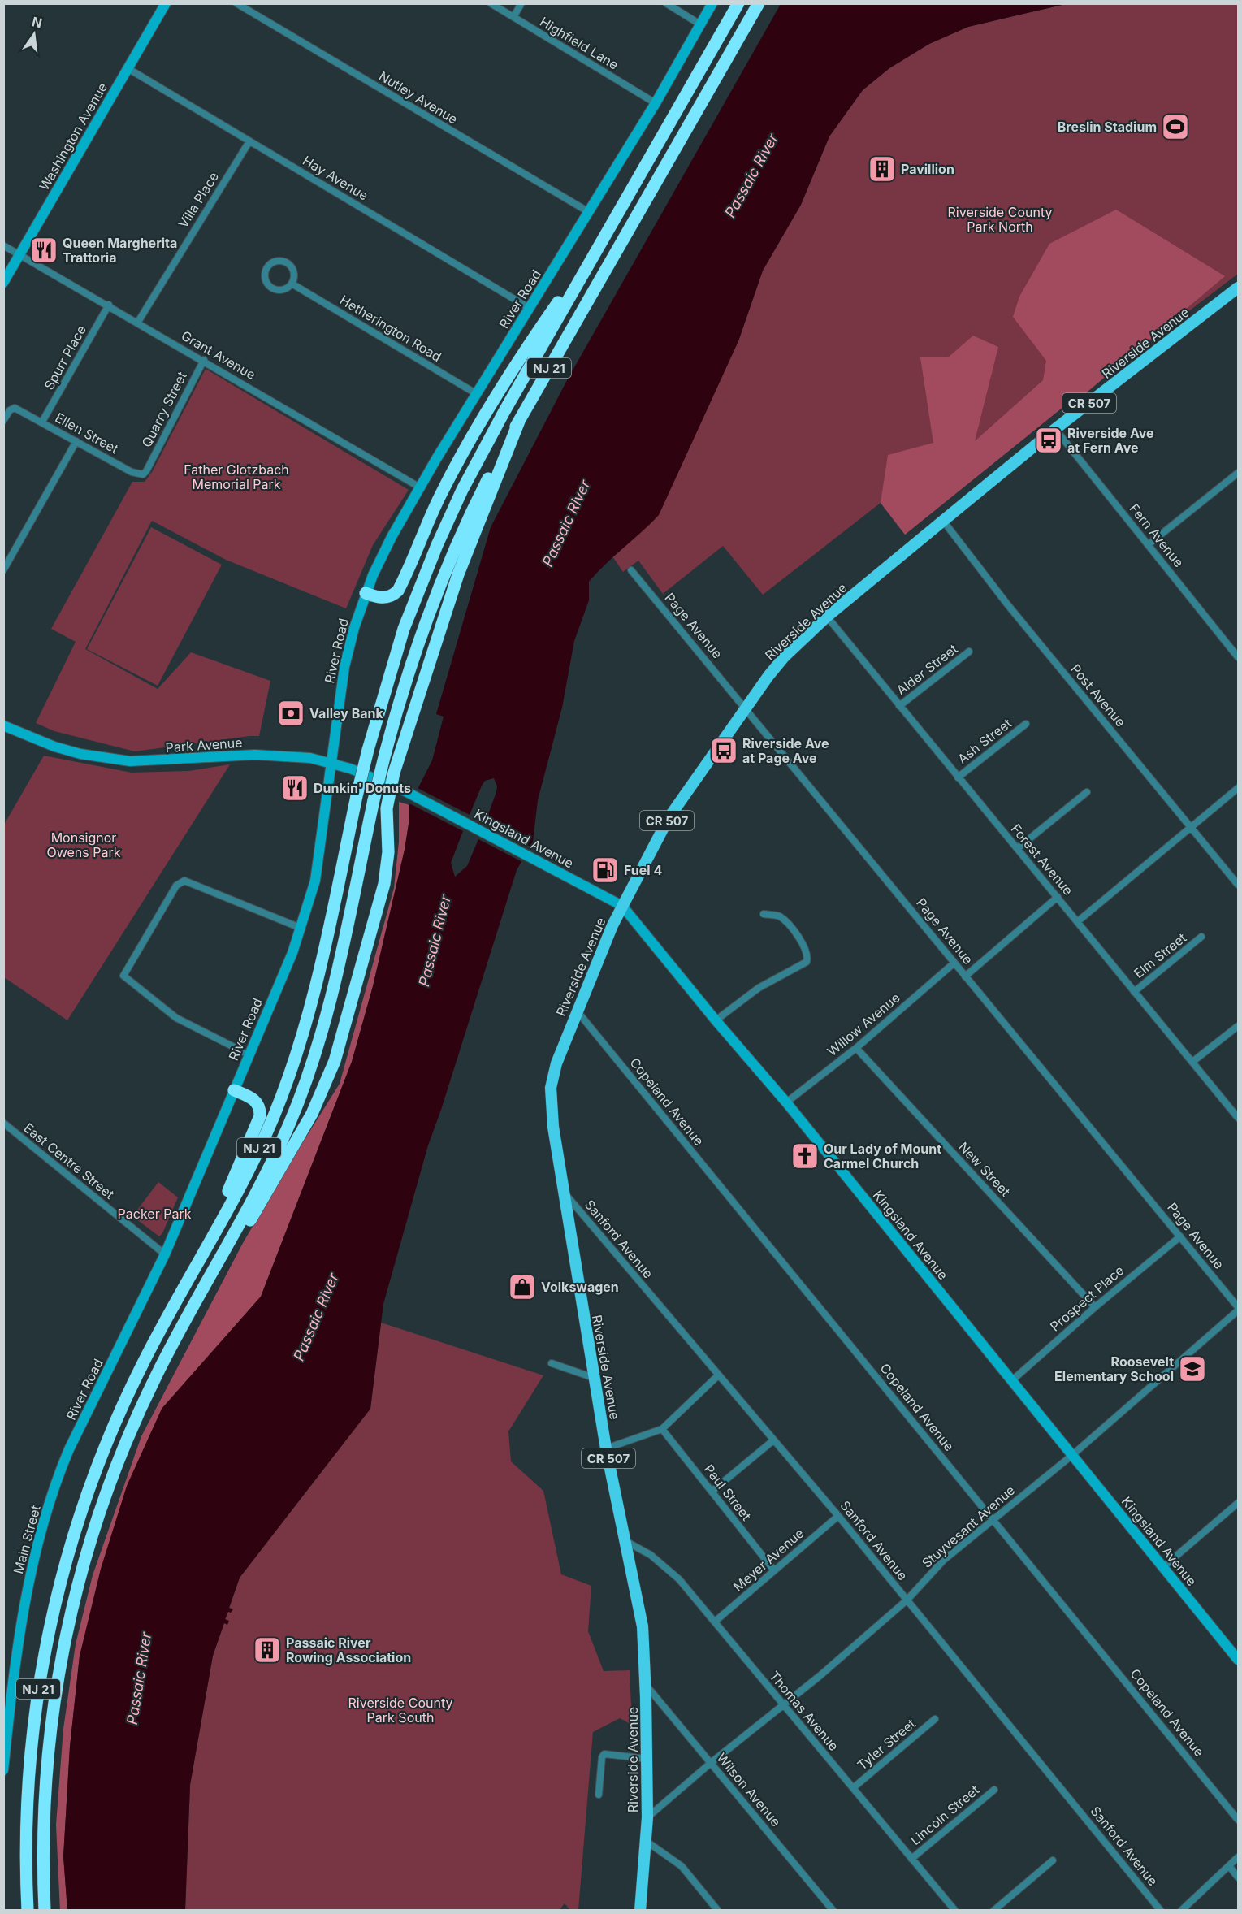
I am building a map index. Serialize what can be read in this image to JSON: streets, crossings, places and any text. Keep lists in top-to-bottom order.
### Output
{
  "streets": {
    "highway": ["NJ 21"],
    "main road": [
      "Washington Avenue",
      "River Road",
      "Riverside Avenue",
      "CR 507",
      "Park Avenue",
      "Kingsland Avenue",
      "Main Street"
    ],
    "street": [
      "Highfield Lane",
      "Nutley Avenue",
      "Hay Avenue",
      "Villa Place",
      "Hetherington Road",
      "Grant Avenue",
      "Spurr Place",
      "Quarry Street",
      "Ellen Street",
      "Fern Avenue",
      "Page Avenue",
      "Alder Street",
      "Post Avenue",
      "Ash Street",
      "Forest Avenue",
      "Elm Street",
      "Willow Avenue",
      "Copeland Avenue",
      "East Centre Street",
      "New Street",
      "Sanford Avenue",
      "Prospect Place",
      "Paul Street",
      "Stuyvesant Avenue",
      "Meyer Avenue",
      "Thomas Avenue",
      "Tyler Street",
      "Wilson Avenue",
      "Lincoln Street"
    ]
  },
  "crossings": [
    ["Highfield Lane", "River Road"],
    ["Nutley Avenue", "River Road"],
    ["Washington Avenue", "Hay Avenue"],
    ["Washington Avenue", "Grant Avenue"],
    ["Hay Avenue", "Villa Place"],
    ["Hay Avenue", "River Road"],
    ["Villa Place", "Grant Avenue"],
    ["River Road", "Hetherington Road"],
    ["River Road", "Grant Avenue"],
    ["River Road", "Park Avenue"],
    ["River Road", "East Centre Street"],
    ["River Road", "Main Street"],
    ["Riverside Avenue", "Fern Avenue"],
    ["Riverside Avenue", "Page Avenue"],
    ["Riverside Avenue", "Post Avenue"],
    ["Riverside Avenue", "Kingsland Avenue"],
    ["Riverside Avenue", "Forest Avenue"],
    ["Riverside Avenue", "Copeland Avenue"],
    ["Riverside Avenue", "Sanford Avenue"],
    ["Riverside Avenue", "Stuyvesant Avenue"],
    ["Riverside Avenue", "Thomas Avenue"],
    ["Riverside Avenue", "Wilson Avenue"],
    ["Grant Avenue", "Spurr Place"],
    ["Grant Avenue", "Quarry Street"],
    ["Spurr Place", "Ellen Street"],
    ["Quarry Street", "Ellen Street"],
    ["Page Avenue", "Willow Avenue"],
    ["Page Avenue", "Prospect Place"],
    ["Page Avenue", "Stuyvesant Avenue"],
    ["Alder Street", "Forest Avenue"],
    ["Ash Street", "Forest Avenue"],
    ["Park Avenue", "Kingsland Avenue"],
    ["Kingsland Avenue", "Willow Avenue"],
    ["Kingsland Avenue", "Prospect Place"],
    ["Kingsland Avenue", "Stuyvesant Avenue"],
    ["Forest Avenue", "Elm Street"],
    ["Willow Avenue", "New Street"],
    ["Copeland Avenue", "Stuyvesant Avenue"],
    ["New Street", "Prospect Place"],
    ["Sanford Avenue", "Stuyvesant Avenue"],
    ["Sanford Avenue", "Meyer Avenue"],
    ["Paul Street", "Meyer Avenue"],
    ["Stuyvesant Avenue", "Thomas Avenue"],
    ["Stuyvesant Avenue", "Wilson Avenue"],
    ["Meyer Avenue", "Thomas Avenue"],
    ["Thomas Avenue", "Tyler Street"],
    ["Thomas Avenue", "Lincoln Street"]
  ],
  "water": ["Passaic River"],
  "parks": [
    "Riverside County Park North",
    "Father Glotzbach Memorial Park",
    "Monsignor Owens Park",
    "Packer Park",
    "Riverside County Park South"
  ],
  "places": {
    "sports": ["Breslin Stadium"],
    "building": ["Pavillion", "Passaic River Rowing Association"],
    "restaurant": ["Queen Margherita Trattoria", "Dunkin' Donuts"],
    "bus stop": ["Riverside Ave at Fern Ave", "Riverside Ave at Page Ave"],
    "bank": ["Valley Bank"],
    "fuel station": ["Fuel 4"],
    "church": ["Our Lady of Mount Carmel Church"],
    "shop": ["Volkswagen"],
    "school or university": ["Roosevelt Elementary School"]
  },
  "north": "top"
}
